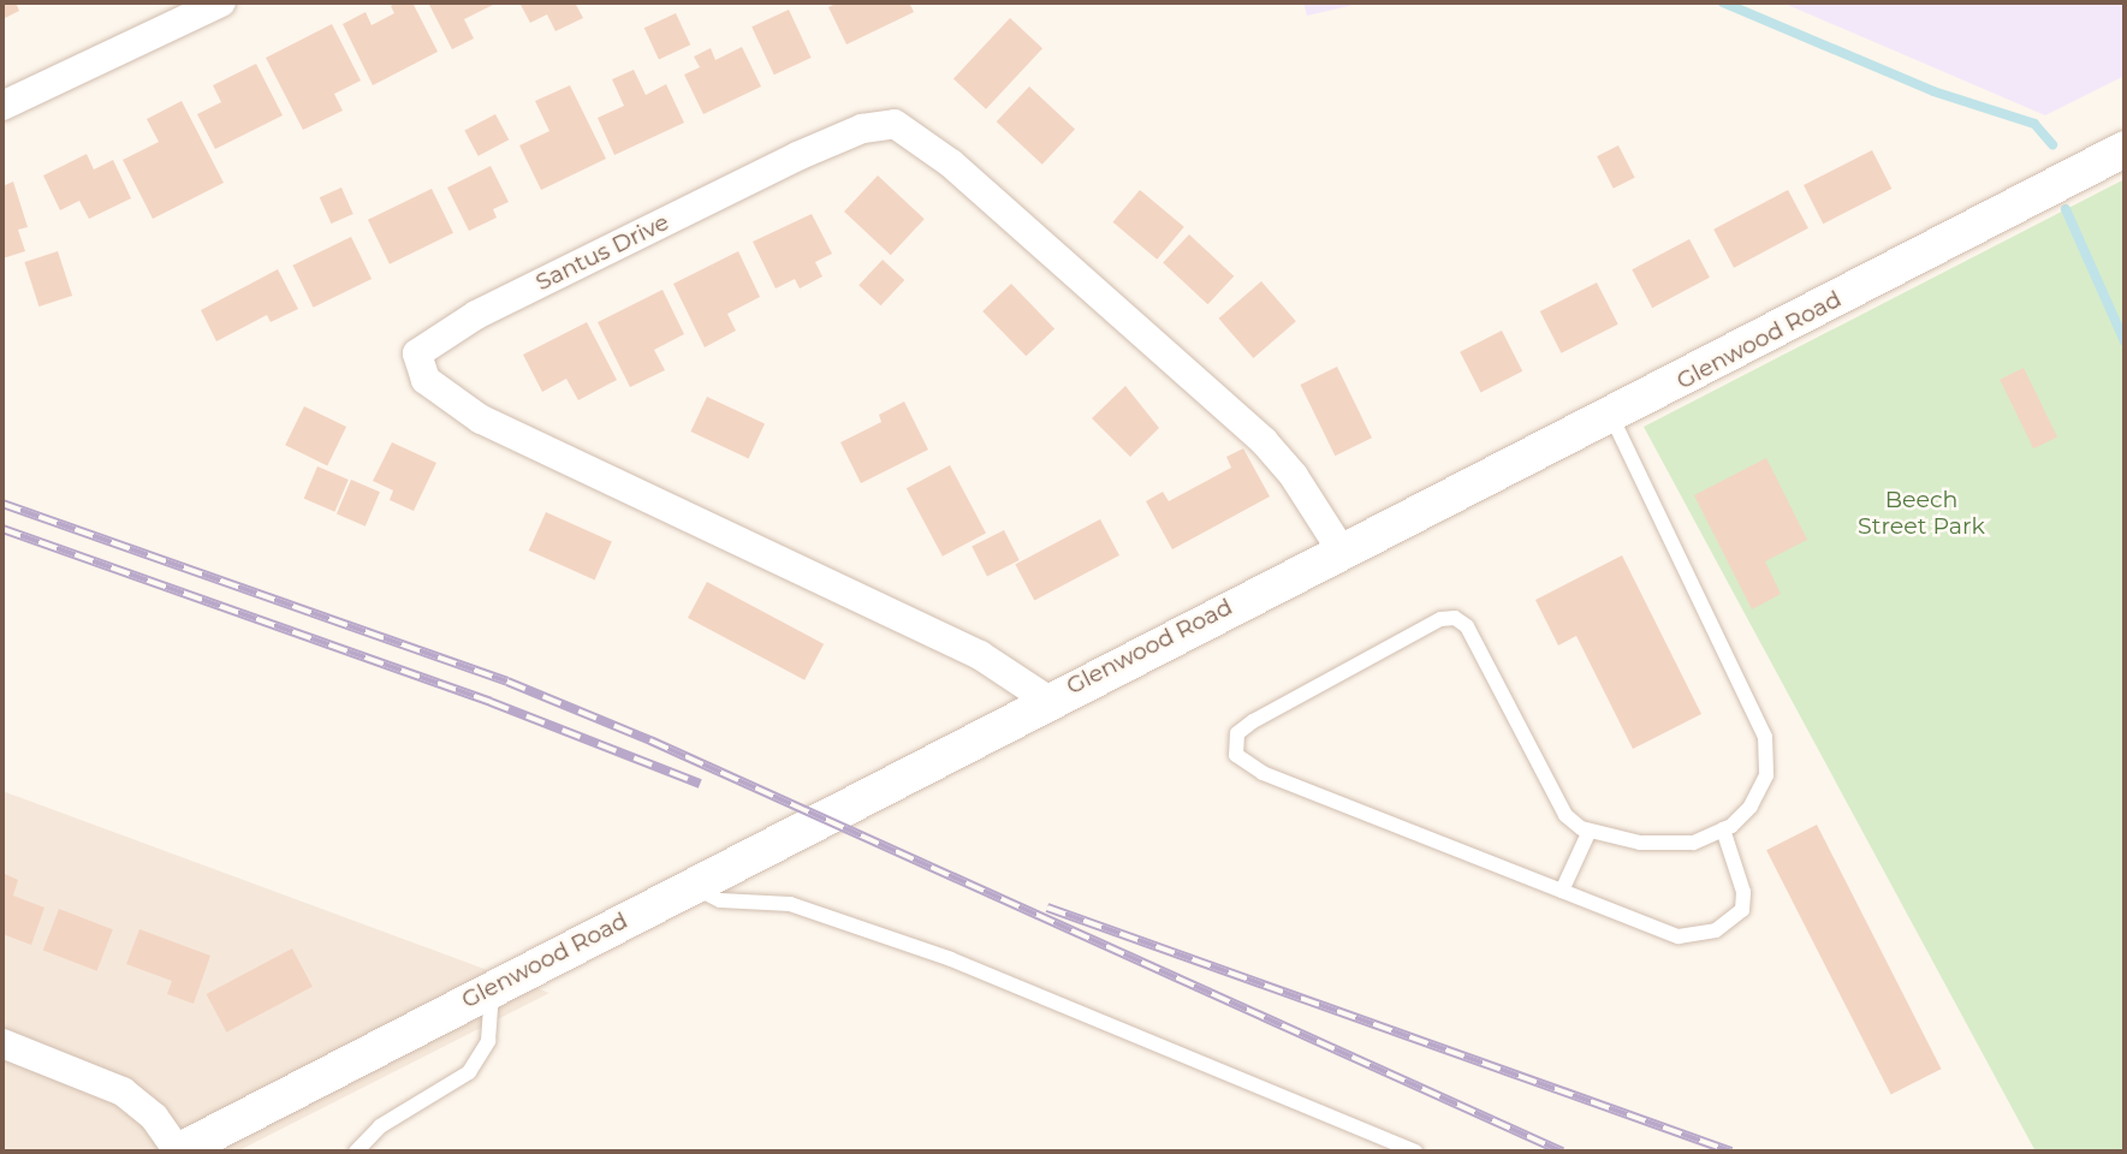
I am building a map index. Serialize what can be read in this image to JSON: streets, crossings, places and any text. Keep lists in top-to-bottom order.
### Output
{
  "streets": {
    "street": ["Santus Drive", "Glenwood Road"]
  },
  "crossings": [
    ["Santus Drive", "Glenwood Road"]
  ],
  "parks": ["Beech Street Park"]
}
